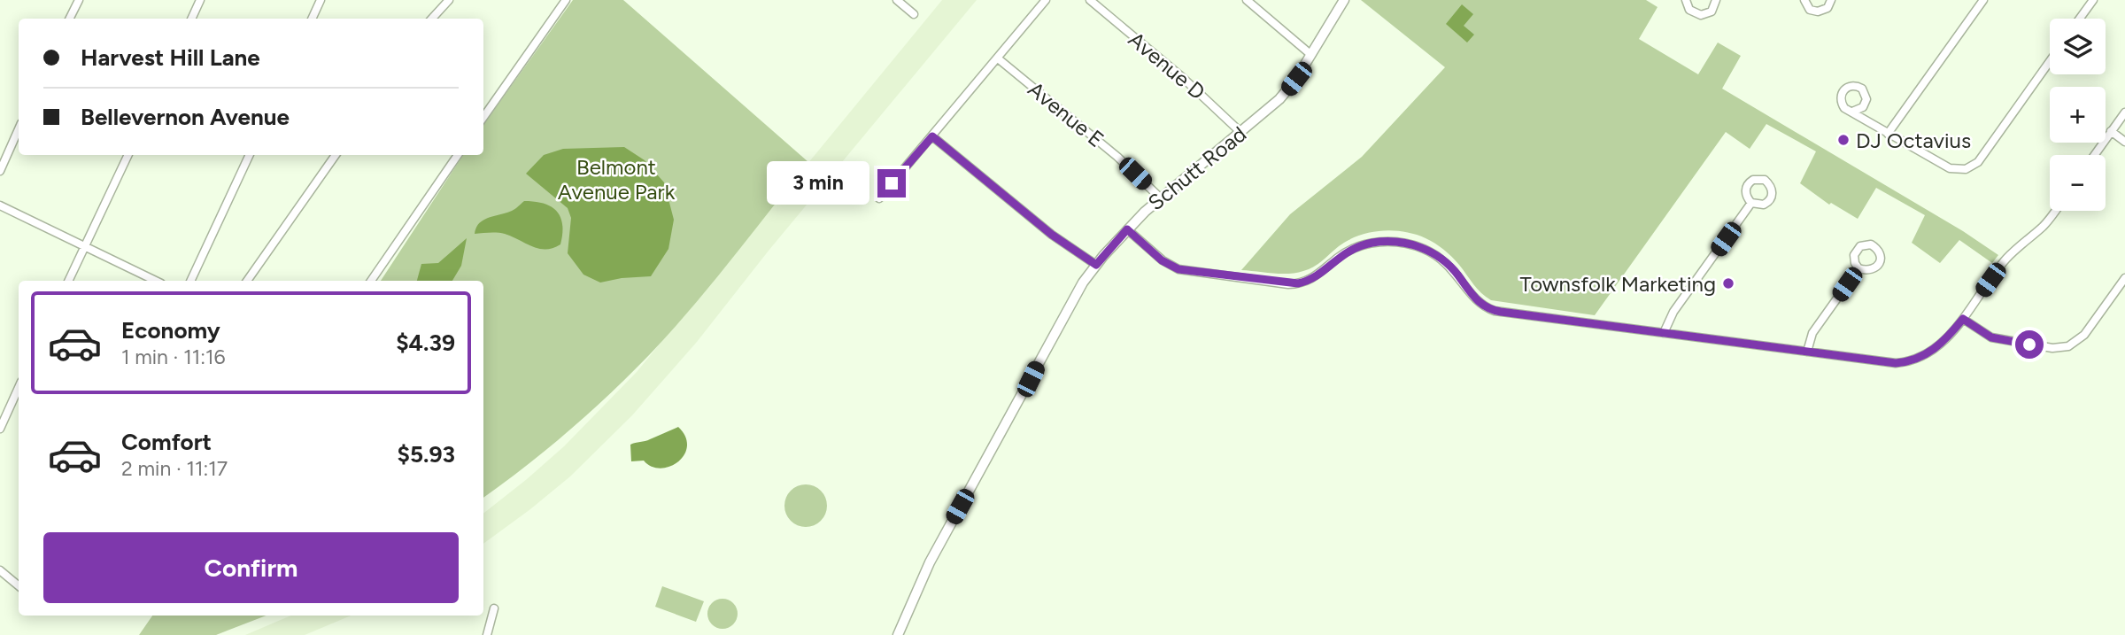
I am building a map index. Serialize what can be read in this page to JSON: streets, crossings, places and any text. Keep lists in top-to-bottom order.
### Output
{
  "streets": {
    "street": ["Avenue D", "Avenue E", "Schutt Road"]
  },
  "crossings": [
    ["Avenue D", "Schutt Road"],
    ["Avenue E", "Schutt Road"]
  ],
  "parks": ["Belmont Avenue Park"],
  "places": ["DJ Octavius", "Townsfolk Marketing"],
  "page": {
    "map_buttons": ["+", "−"],
    "banner": ["Harvest Hill Lane", "Bellevernon Avenue"],
    "bubble": "3 min",
    "list": [
      {
        "name": "Economy",
        "note": "1 min · 11:16",
        "value": "$4.39"
      },
      {
        "name": "Comfort",
        "note": "2 min · 11:17",
        "value": "$5.93"
      }
    ],
    "buttons": "Confirm"
  }
}
